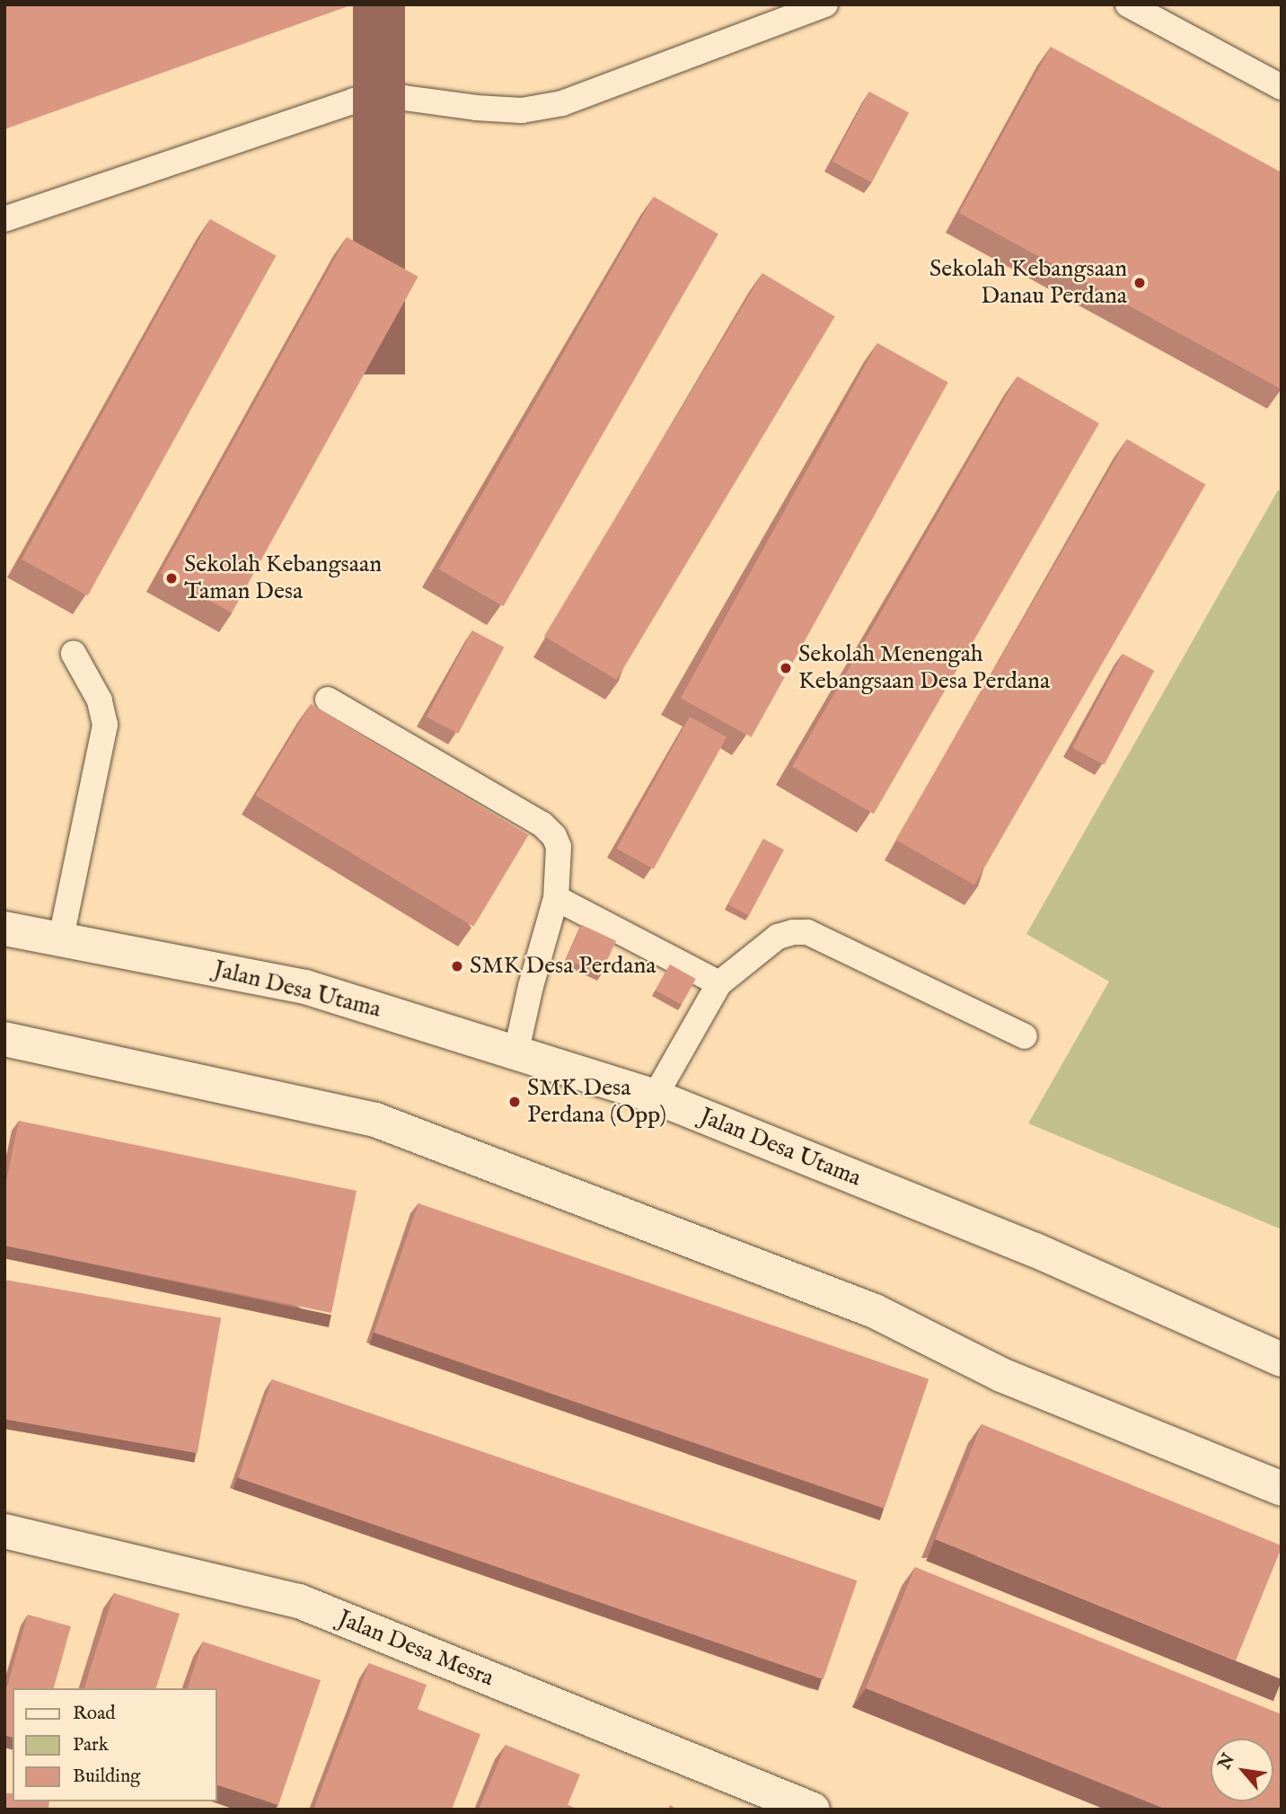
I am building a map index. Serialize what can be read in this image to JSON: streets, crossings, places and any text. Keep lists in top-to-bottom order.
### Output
{
  "streets": {
    "street": ["Jalan Desa Utama", "Jalan Desa Mesra"]
  },
  "places": [
    "Sekolah Kebangsaan Danau Perdana",
    "Sekolah Kebangsaan Taman Desa",
    "Sekolah Menengah Kebangsaan Desa Perdana",
    "SMK Desa Perdana",
    "SMK Desa Perdana (Opp)"
  ],
  "legend": ["Road", "Park", "Building"],
  "north": "top left"
}
